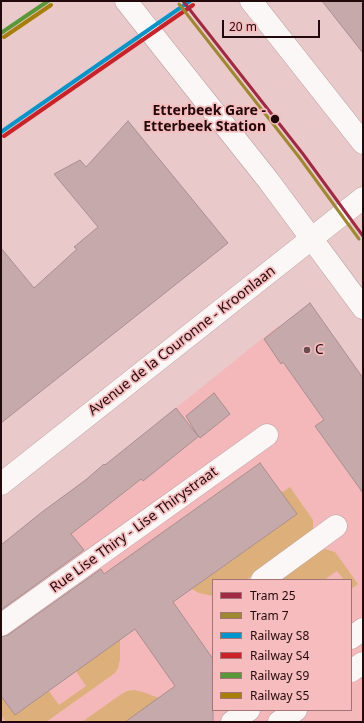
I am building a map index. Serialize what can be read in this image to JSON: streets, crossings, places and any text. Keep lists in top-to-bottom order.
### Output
{
  "streets": {
    "main road": ["Avenue de la Couronne - Kroonlaan", "Rue Lise Thiry - Lise Thirystraat"]
  },
  "places": ["Etterbeek Gare - Etterbeek Station", "C"],
  "lines": [
    "tram line 25",
    "rail line S8",
    "rail line S9",
    "tram line 7",
    "rail line S4",
    "rail line S5"
  ],
  "legend": [
    "Tram 25",
    "Tram 7",
    "Railway S8",
    "Railway S4",
    "Railway S9",
    "Railway S5"
  ],
  "scale_bar": "20 m"
}
